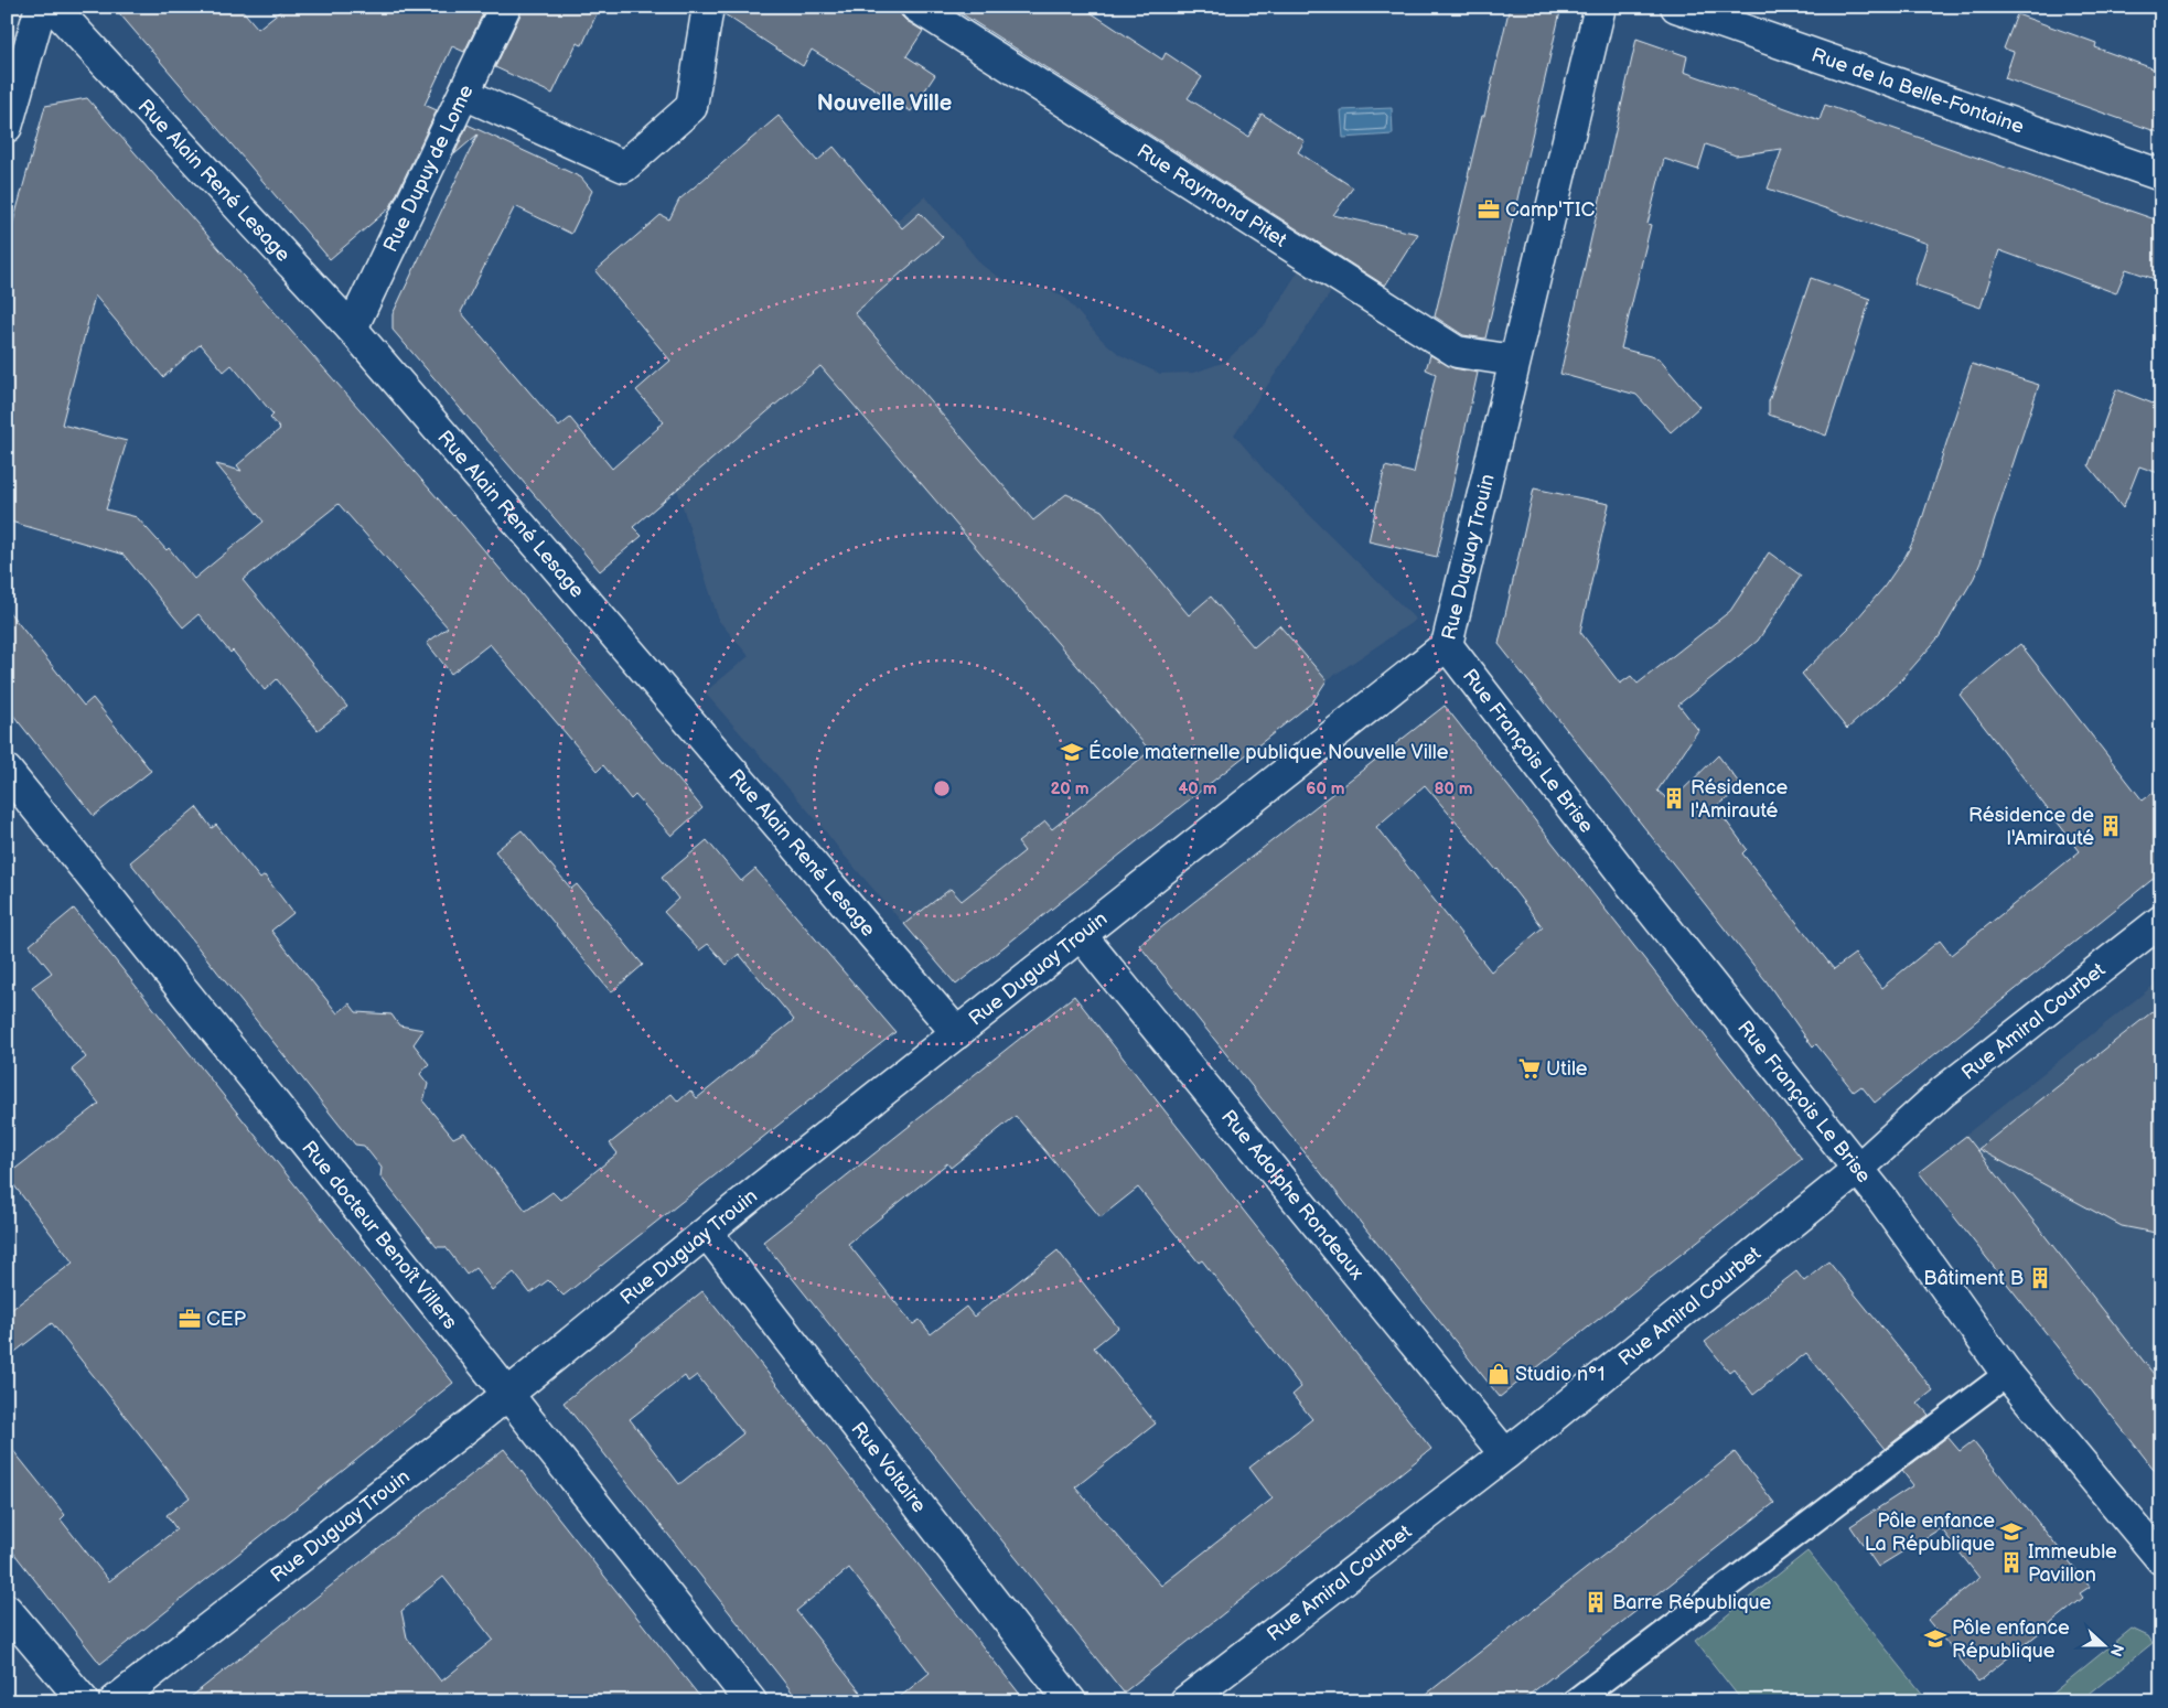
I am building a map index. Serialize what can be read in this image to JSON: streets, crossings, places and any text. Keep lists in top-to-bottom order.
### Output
{
  "streets": {
    "street": [
      "Rue de la Belle-Fontaine",
      "Rue Dupuy de Lome",
      "Rue Alain René Lesage",
      "Rue Raymond Pitet",
      "Rue Duguay Trouin",
      "Rue François Le Brise",
      "Rue Amiral Courbet",
      "Rue Adolphe Rondeaux",
      "Rue docteur Benoît Villers",
      "Rue Voltaire"
    ]
  },
  "crossings": [
    ["Rue Dupuy de Lome", "Rue Alain René Lesage"],
    ["Rue Alain René Lesage", "Rue Duguay Trouin"],
    ["Rue Raymond Pitet", "Rue Duguay Trouin"],
    ["Rue Duguay Trouin", "Rue François Le Brise"],
    ["Rue Duguay Trouin", "Rue Adolphe Rondeaux"],
    ["Rue Duguay Trouin", "Rue docteur Benoît Villers"],
    ["Rue Duguay Trouin", "Rue Voltaire"],
    ["Rue François Le Brise", "Rue Amiral Courbet"],
    ["Rue Amiral Courbet", "Rue Adolphe Rondeaux"]
  ],
  "districts": ["Nouvelle Ville"],
  "places": {
    "office": ["Camp'TIC", "CEP"],
    "school or university": ["École maternelle publique Nouvelle Ville", "Pôle enfance La République", "Pôle enfance République"],
    "building": [
      "Résidence l'Amirauté",
      "Résidence de l'Amirauté",
      "Bâtiment B",
      "Immeuble Pavillon",
      "Barre République"
    ],
    "supermarket": ["Utile"],
    "shop": ["Studio n°1"]
  },
  "north": "right",
  "rings": [
    "20 m",
    "40 m",
    "60 m",
    "80 m"
  ]
}
